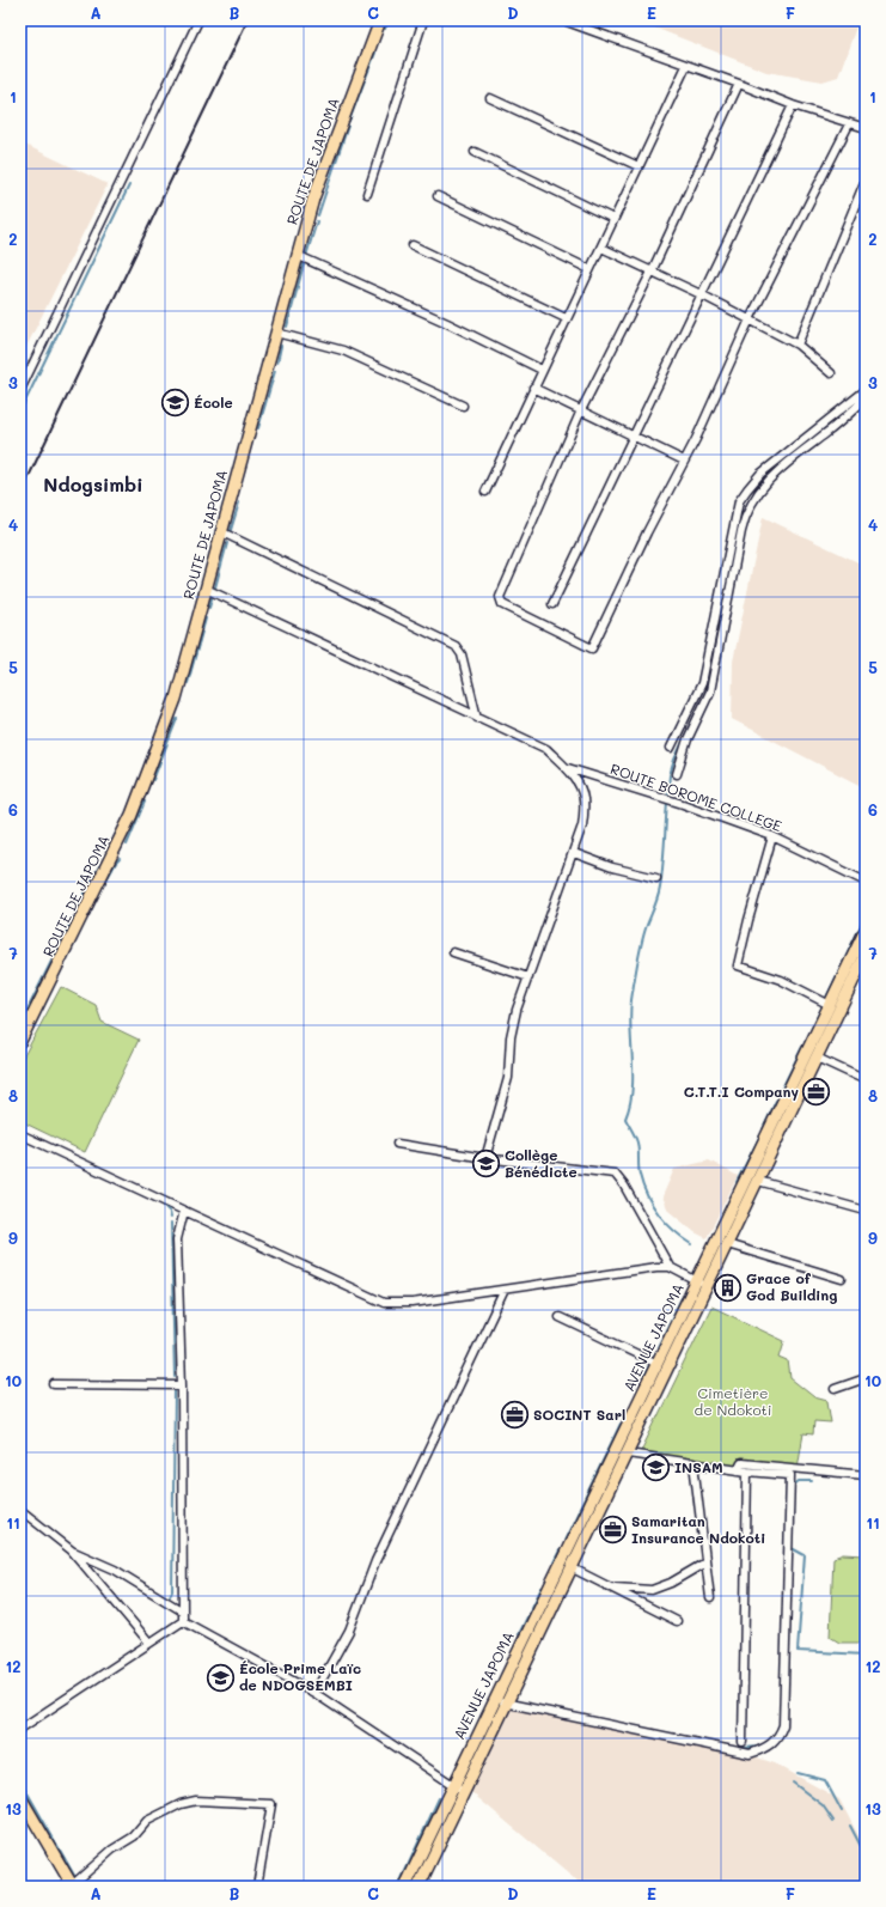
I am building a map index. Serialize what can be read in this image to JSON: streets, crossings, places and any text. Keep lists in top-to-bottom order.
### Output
{
  "streets": {
    "main road": ["ROUTE DE JAPOMA", "AVENUE JAPOMA"],
    "street": ["ROUTE BOROME COLLEGE"]
  },
  "districts": ["Ndogsimbi"],
  "parks": ["Cimetière de Ndokoti"],
  "places": {
    "school or university": [
      "École",
      "Collège Bénédicte",
      "INSAM",
      "École Prime Laïc de NDOGSEMBI"
    ],
    "office": ["C.T.T.I Company", "SOCINT Sarl", "Samaritan Insurance Ndokoti"],
    "building": ["Grace of God Building"]
  },
  "grid": {
    "columns": [
      "A",
      "B",
      "C",
      "D",
      "E",
      "F"
    ],
    "rows": [
      "1",
      "2",
      "3",
      "4",
      "5",
      "6",
      "7",
      "8",
      "9",
      "10",
      "11",
      "12",
      "13"
    ]
  }
}
